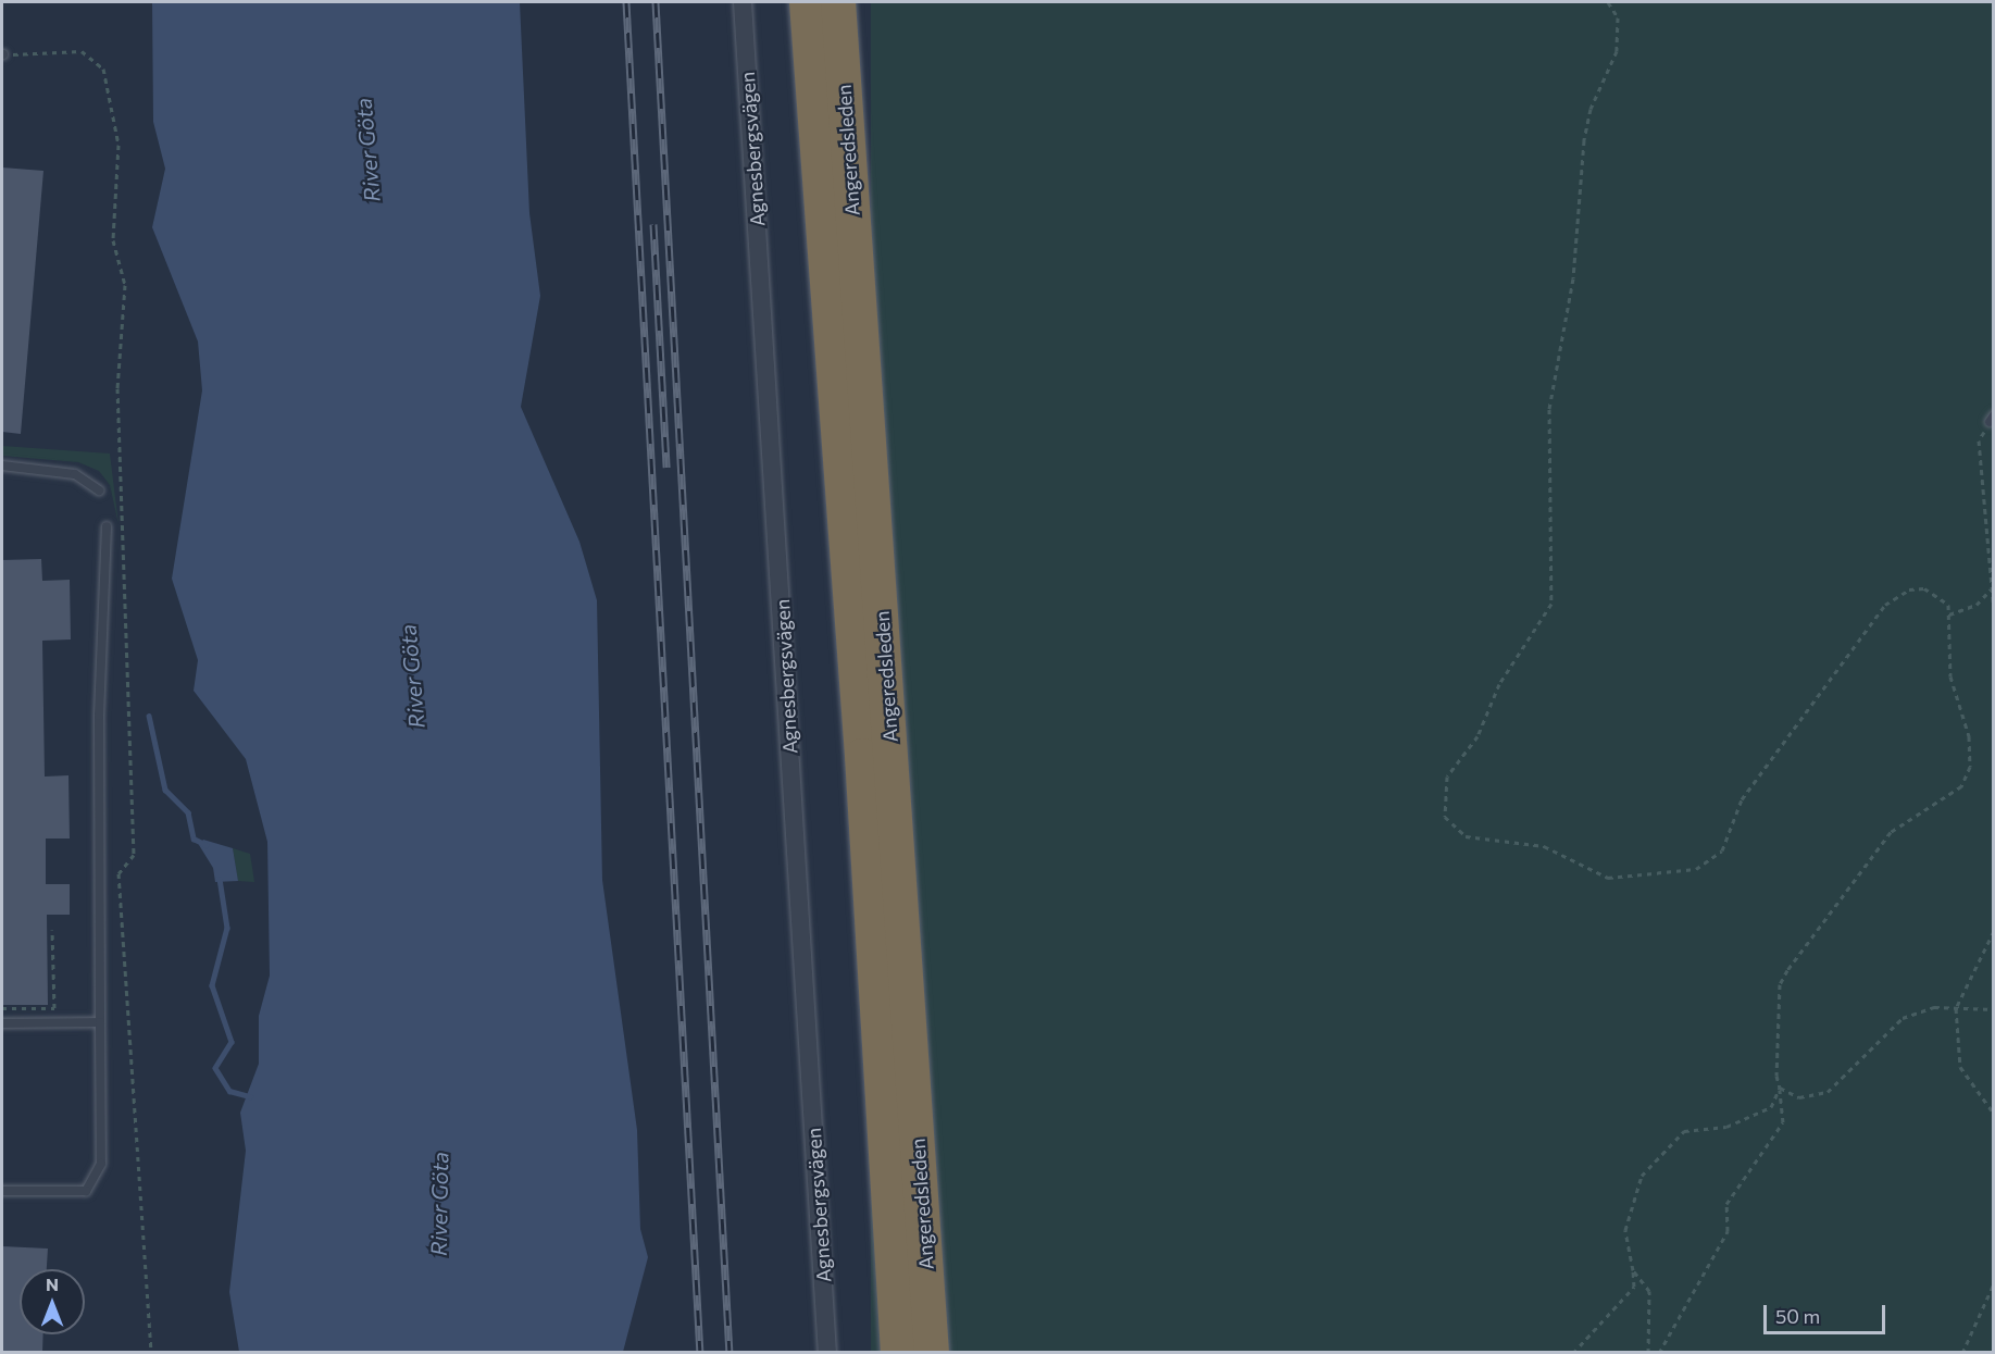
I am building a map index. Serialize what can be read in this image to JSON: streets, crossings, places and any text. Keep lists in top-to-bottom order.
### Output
{
  "streets": {
    "highway": ["Angeredsleden"],
    "street": ["Agnesbergsvägen"]
  },
  "water": ["River Göta"],
  "scale_bar": "50 m",
  "north": "top"
}
